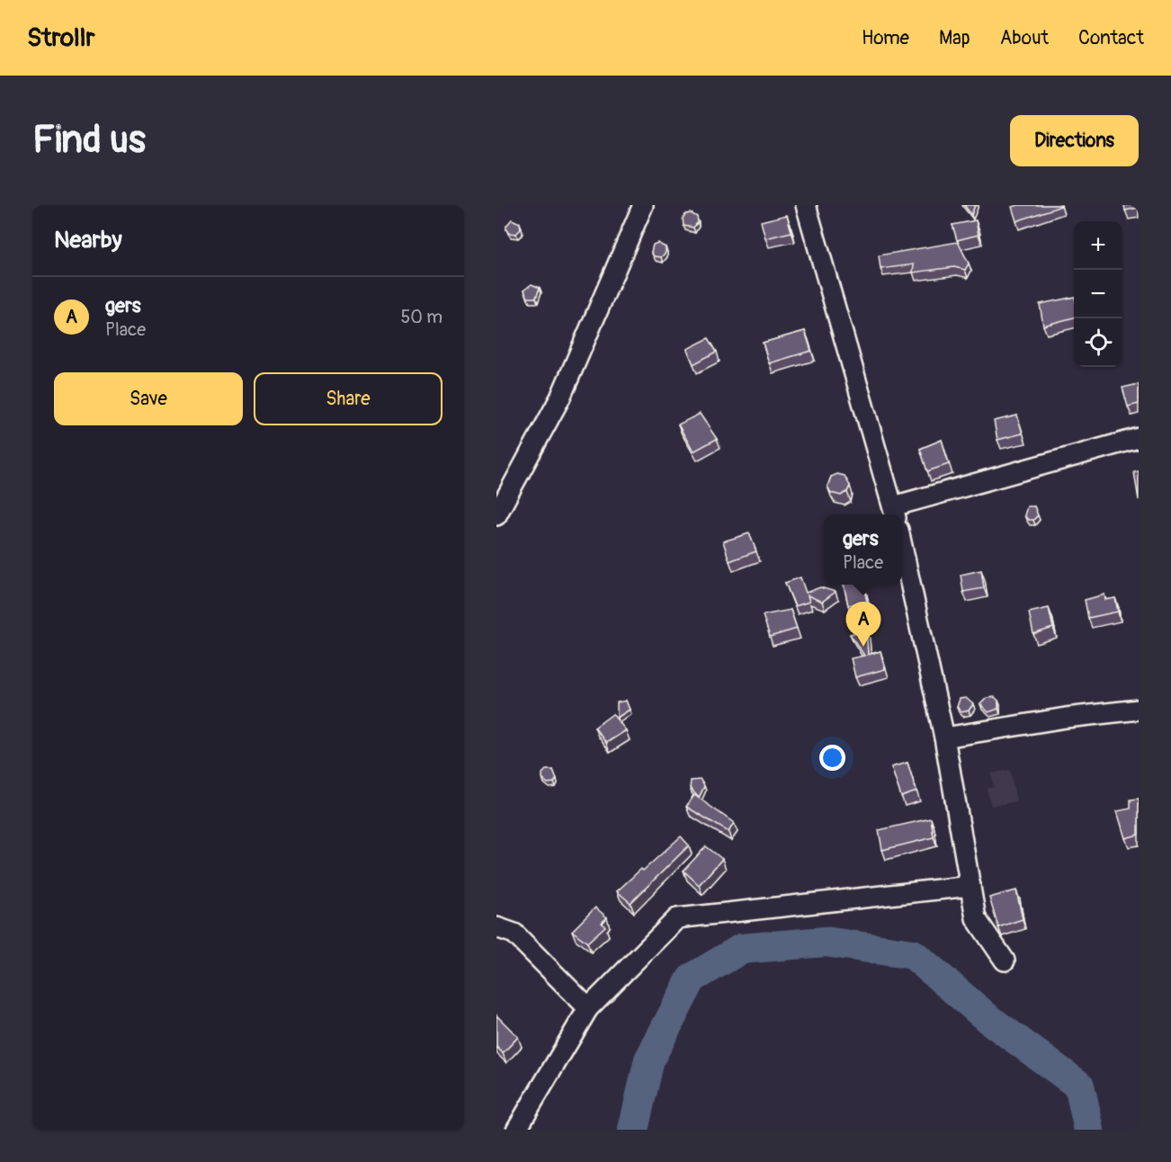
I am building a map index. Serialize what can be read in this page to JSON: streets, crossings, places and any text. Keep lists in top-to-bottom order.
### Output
{
  "page": {
    "header": "Strollr",
    "nav": [
      "Home",
      "Map",
      "About",
      "Contact"
    ],
    "buttons": [
      "Directions",
      ["Save", "Share"]
    ],
    "title": "Find us",
    "heading": "Nearby",
    "map_buttons": ["+", "−"],
    "list": [
      {
        "mark": "A",
        "name": "gers",
        "note": "Place",
        "value": "50 m"
      }
    ],
    "popup": ["gers", "Place"],
    "pins": "A"
  }
}
